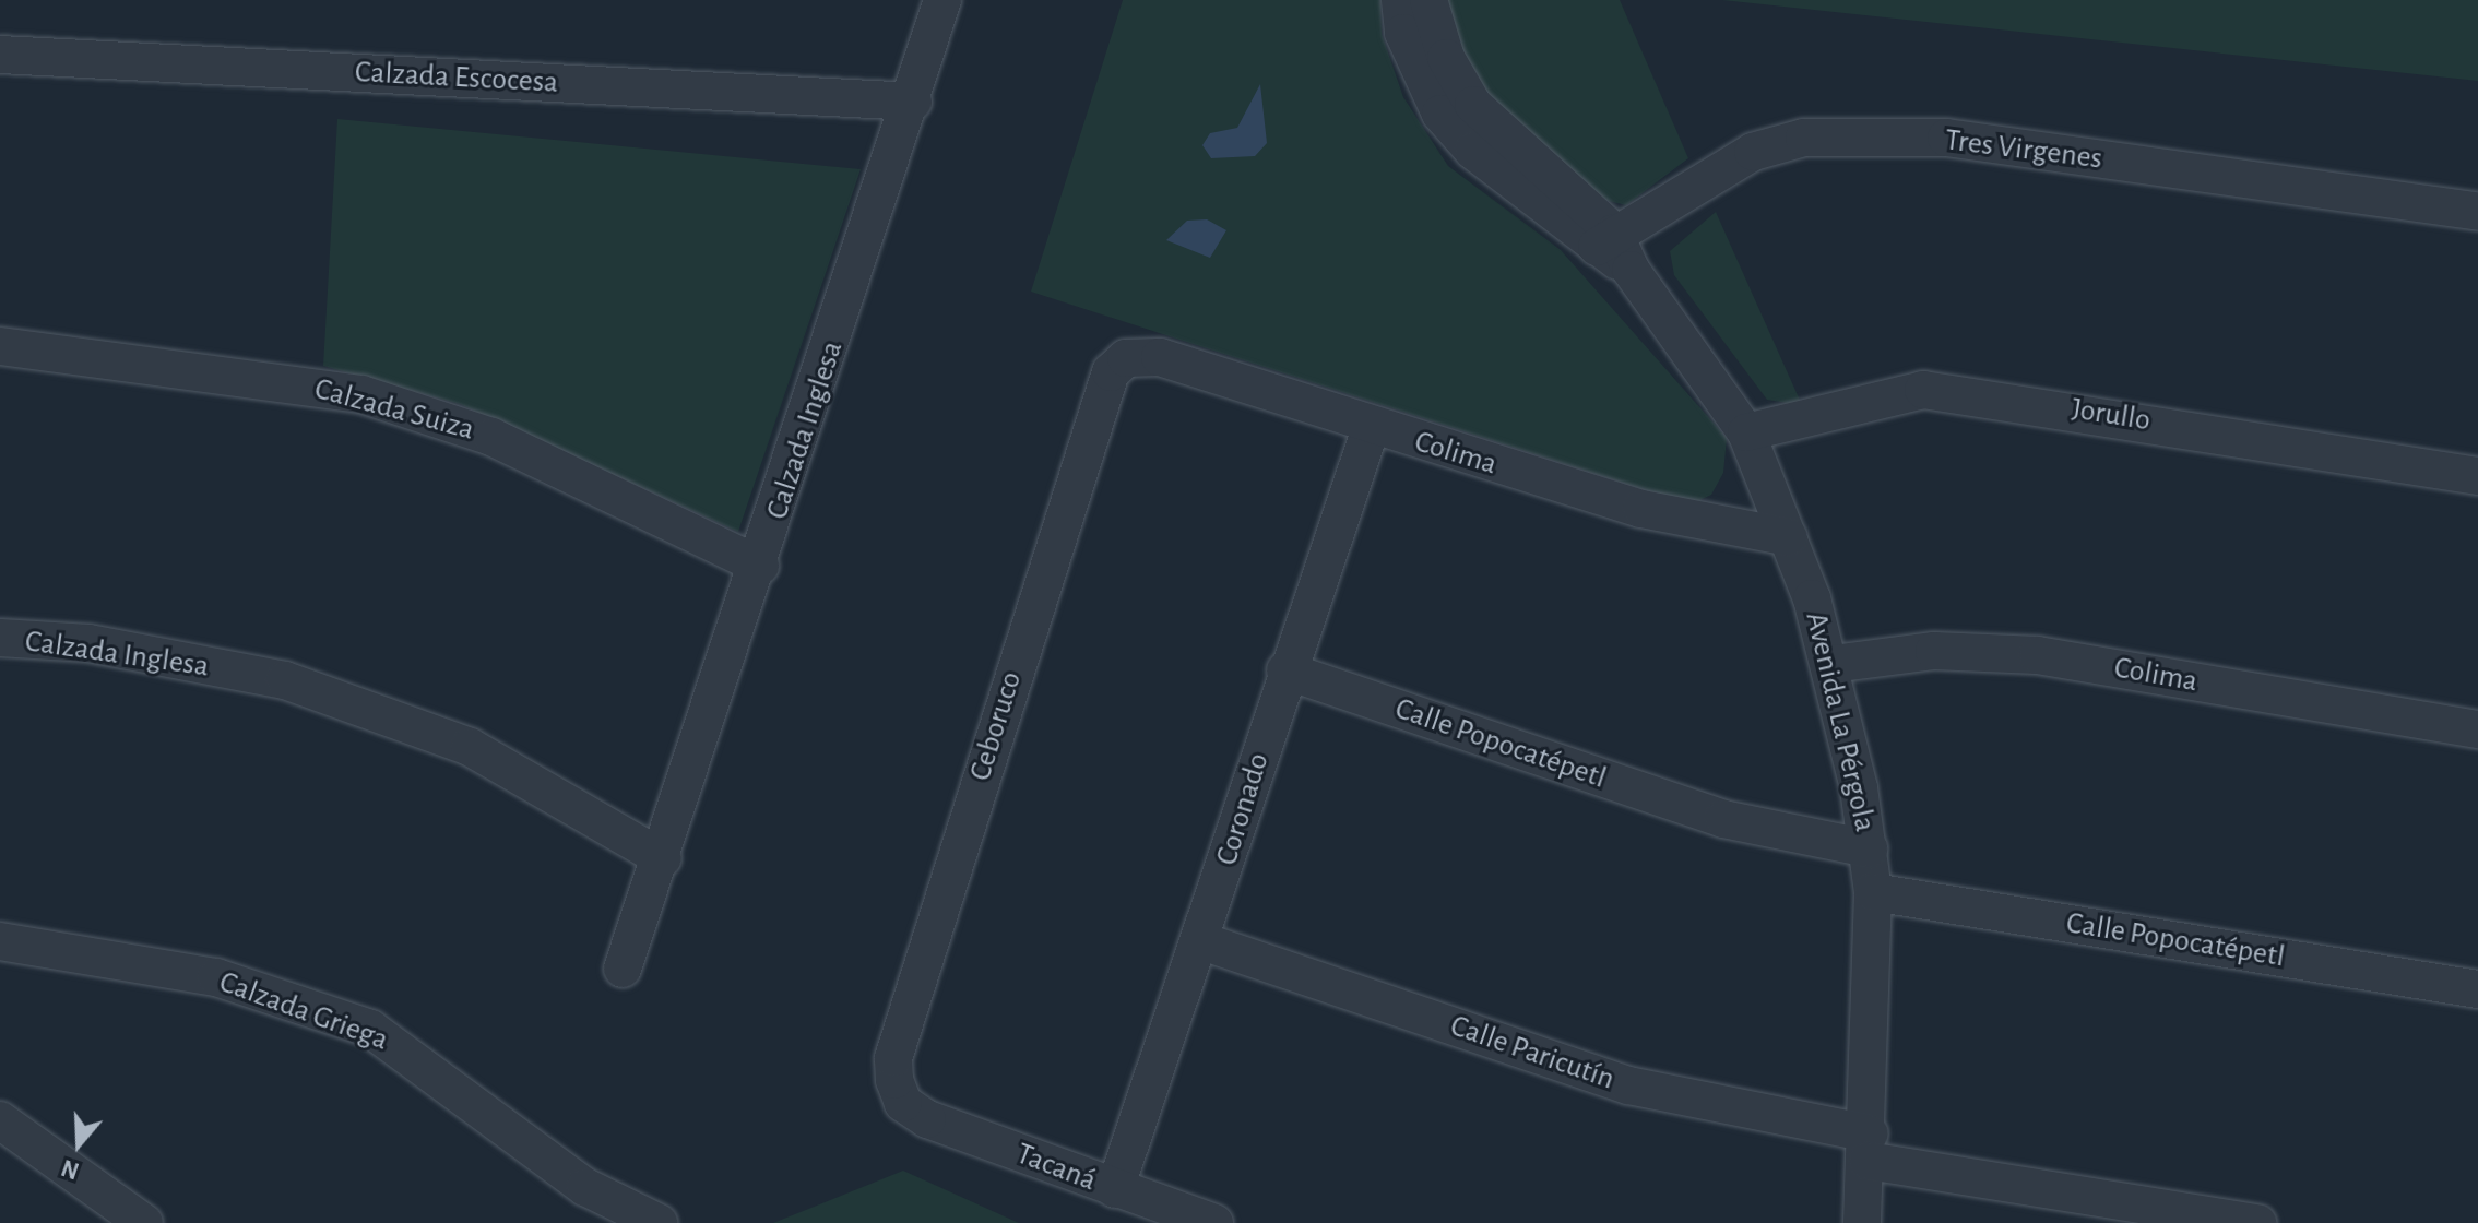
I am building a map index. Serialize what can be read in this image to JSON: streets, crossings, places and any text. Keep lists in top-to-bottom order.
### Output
{
  "streets": {
    "street": [
      "Calzada Escocesa",
      "Tres Virgenes",
      "Calzada Suiza",
      "Jorullo",
      "Calzada Inglesa",
      "Colima",
      "Avenida La Pérgola",
      "Ceboruco",
      "Calle Popocatépetl",
      "Coronado",
      "Calzada Griega",
      "Calle Paricutín",
      "Tacaná"
    ]
  },
  "crossings": [
    ["Calzada Escocesa", "Calzada Inglesa"],
    ["Tres Virgenes", "Avenida La Pérgola"],
    ["Calzada Suiza", "Calzada Inglesa"],
    ["Jorullo", "Avenida La Pérgola"],
    ["Colima", "Avenida La Pérgola"],
    ["Colima", "Ceboruco"],
    ["Colima", "Coronado"],
    ["Avenida La Pérgola", "Calle Popocatépetl"],
    ["Avenida La Pérgola", "Calle Paricutín"],
    ["Ceboruco", "Tacaná"],
    ["Calle Popocatépetl", "Coronado"],
    ["Coronado", "Calle Paricutín"],
    ["Coronado", "Tacaná"]
  ],
  "north": "bottom"
}
